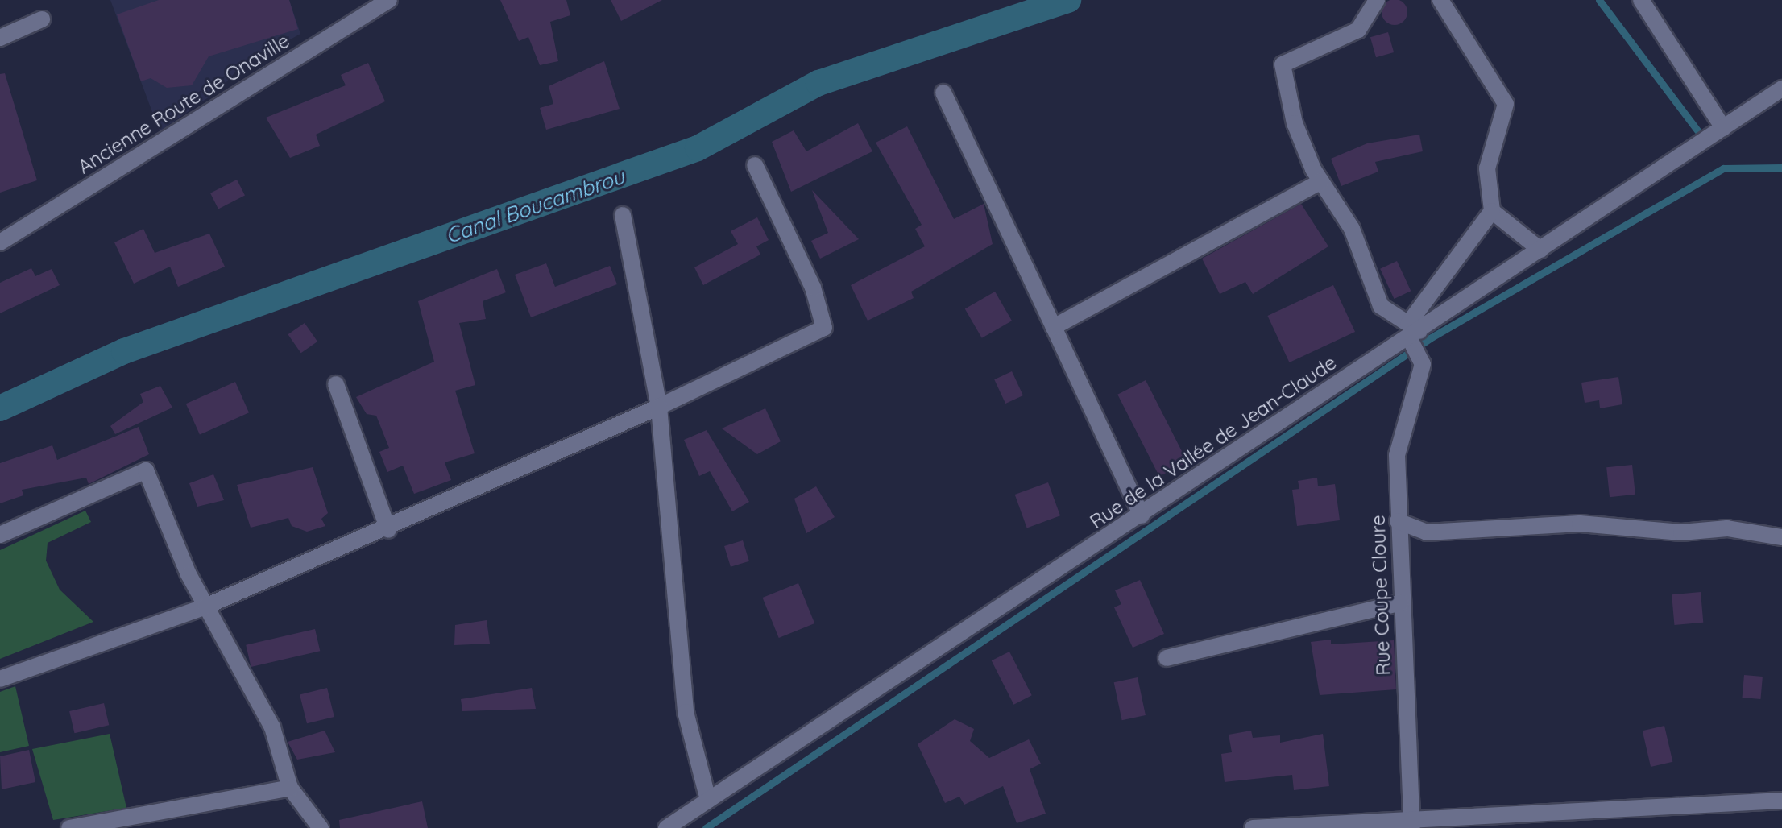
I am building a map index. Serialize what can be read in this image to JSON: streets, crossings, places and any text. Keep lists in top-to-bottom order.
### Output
{
  "streets": {
    "street": ["Ancienne Route de Onaville", "Rue de la Vallée de Jean-Claude", "Rue Coupe Cloure"]
  },
  "crossings": [
    ["Rue de la Vallée de Jean-Claude", "Rue Coupe Cloure"]
  ],
  "water": ["Canal Boucambrou"]
}
